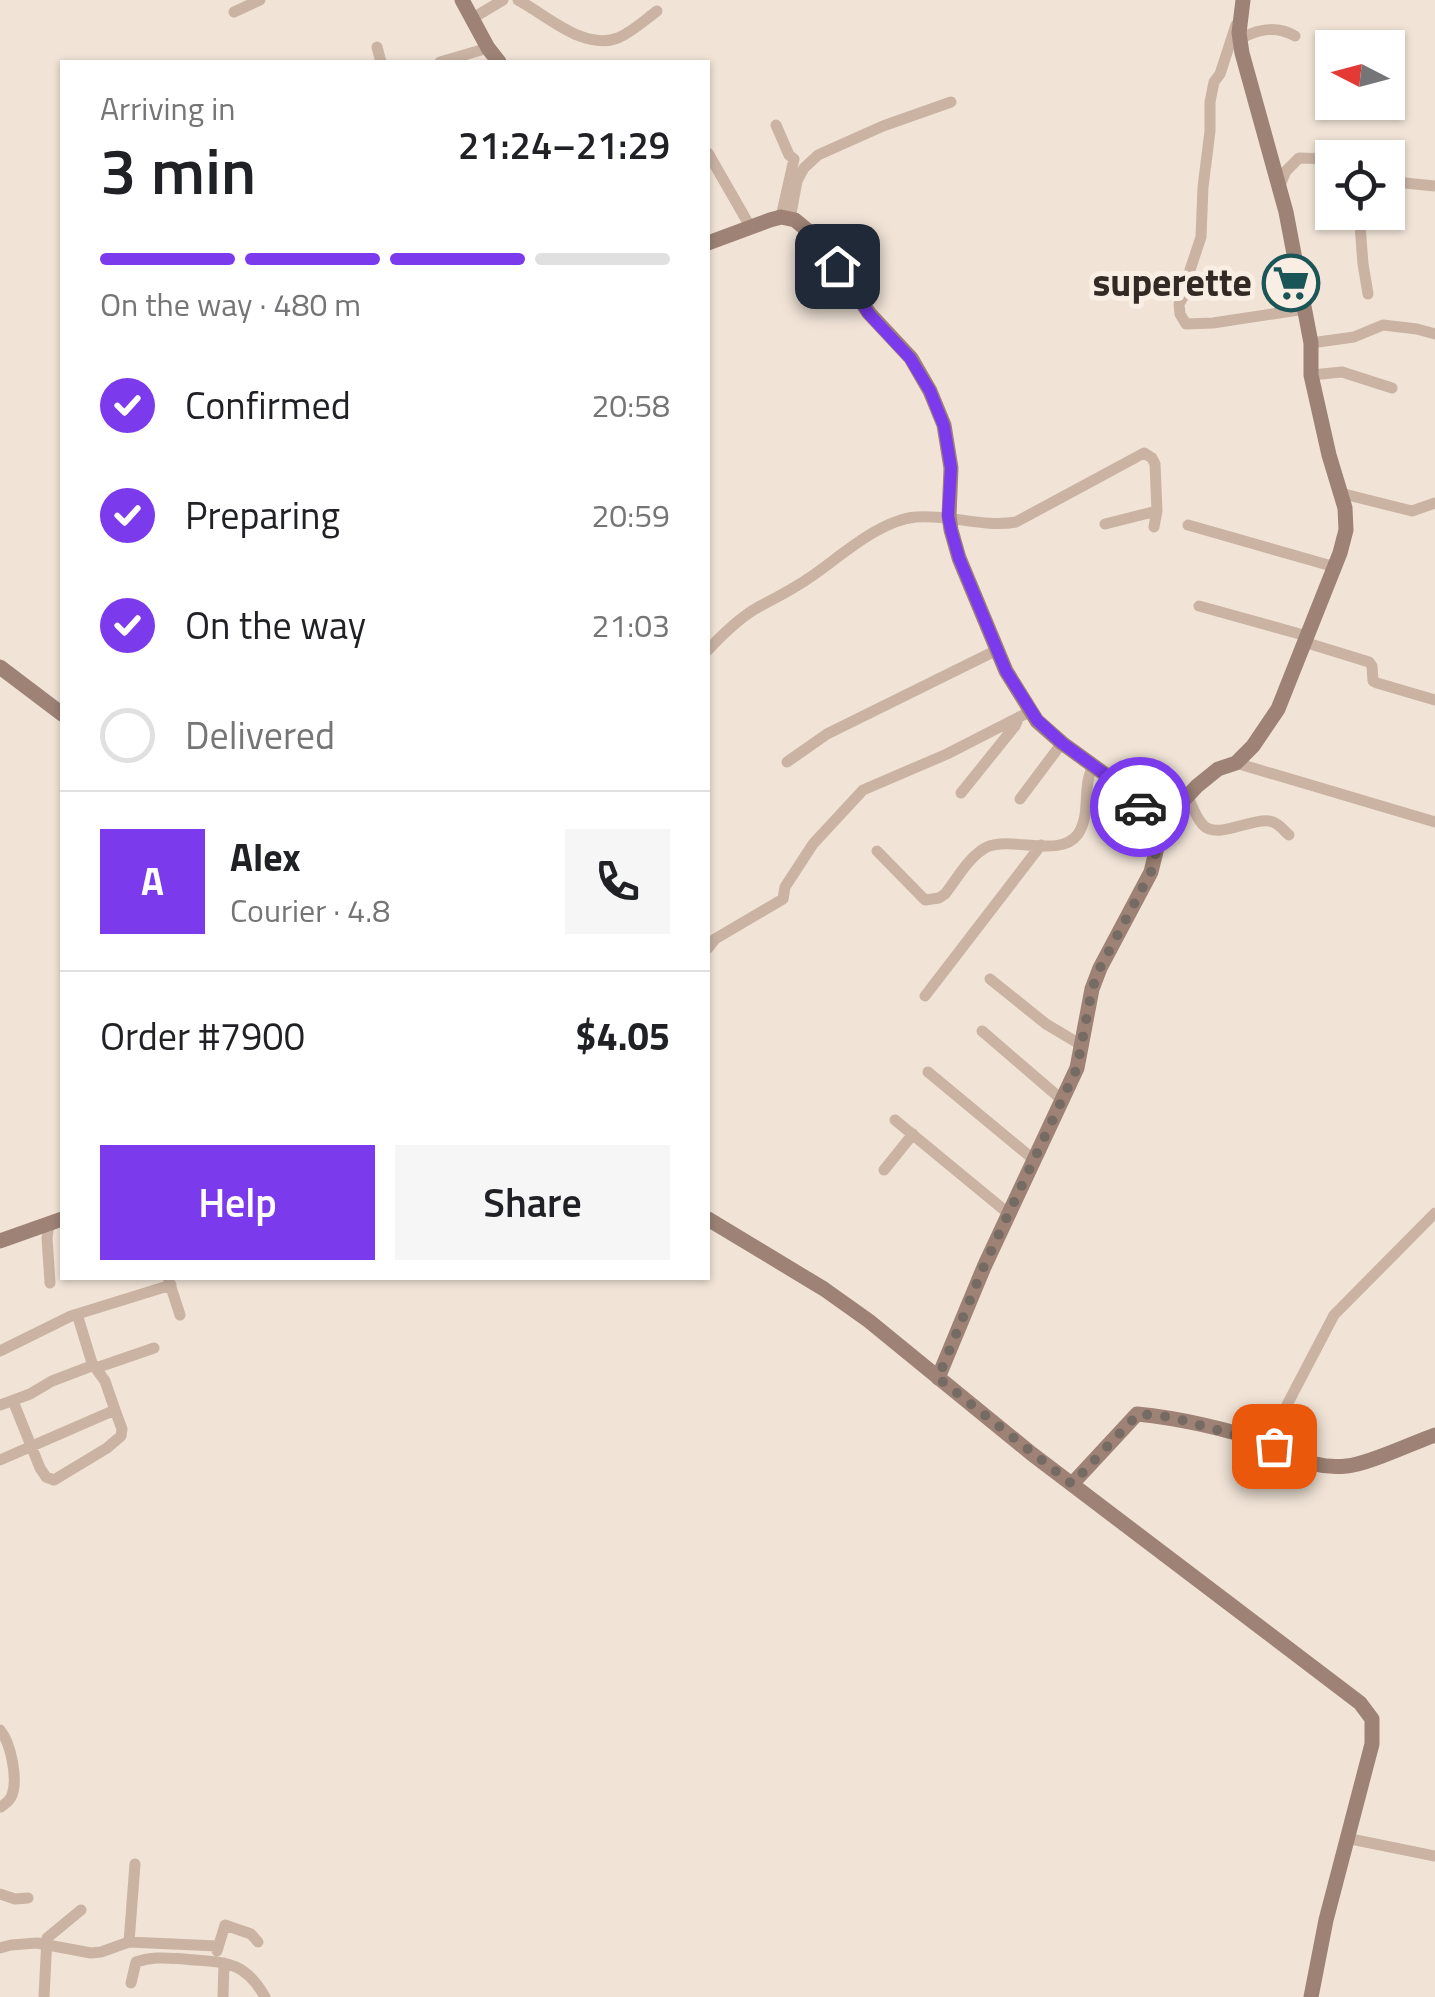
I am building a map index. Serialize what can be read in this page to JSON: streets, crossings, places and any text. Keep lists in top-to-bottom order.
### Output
{
  "places": {
    "supermarket": ["superette"]
  },
  "north": "left",
  "page": {
    "heading": ["3 min", "Arriving in", "21:24–21:29"],
    "panel": [
      "Alex",
      "Courier · 4.8",
      "Order #7900",
      "$4.05"
    ],
    "bar": "On the way · 480 m",
    "list": [
      ["Confirmed", "20:58"],
      ["Preparing", "20:59"],
      ["On the way", "21:03"],
      "Delivered"
    ],
    "round": "A",
    "buttons": ["Help", "Share"]
  }
}
